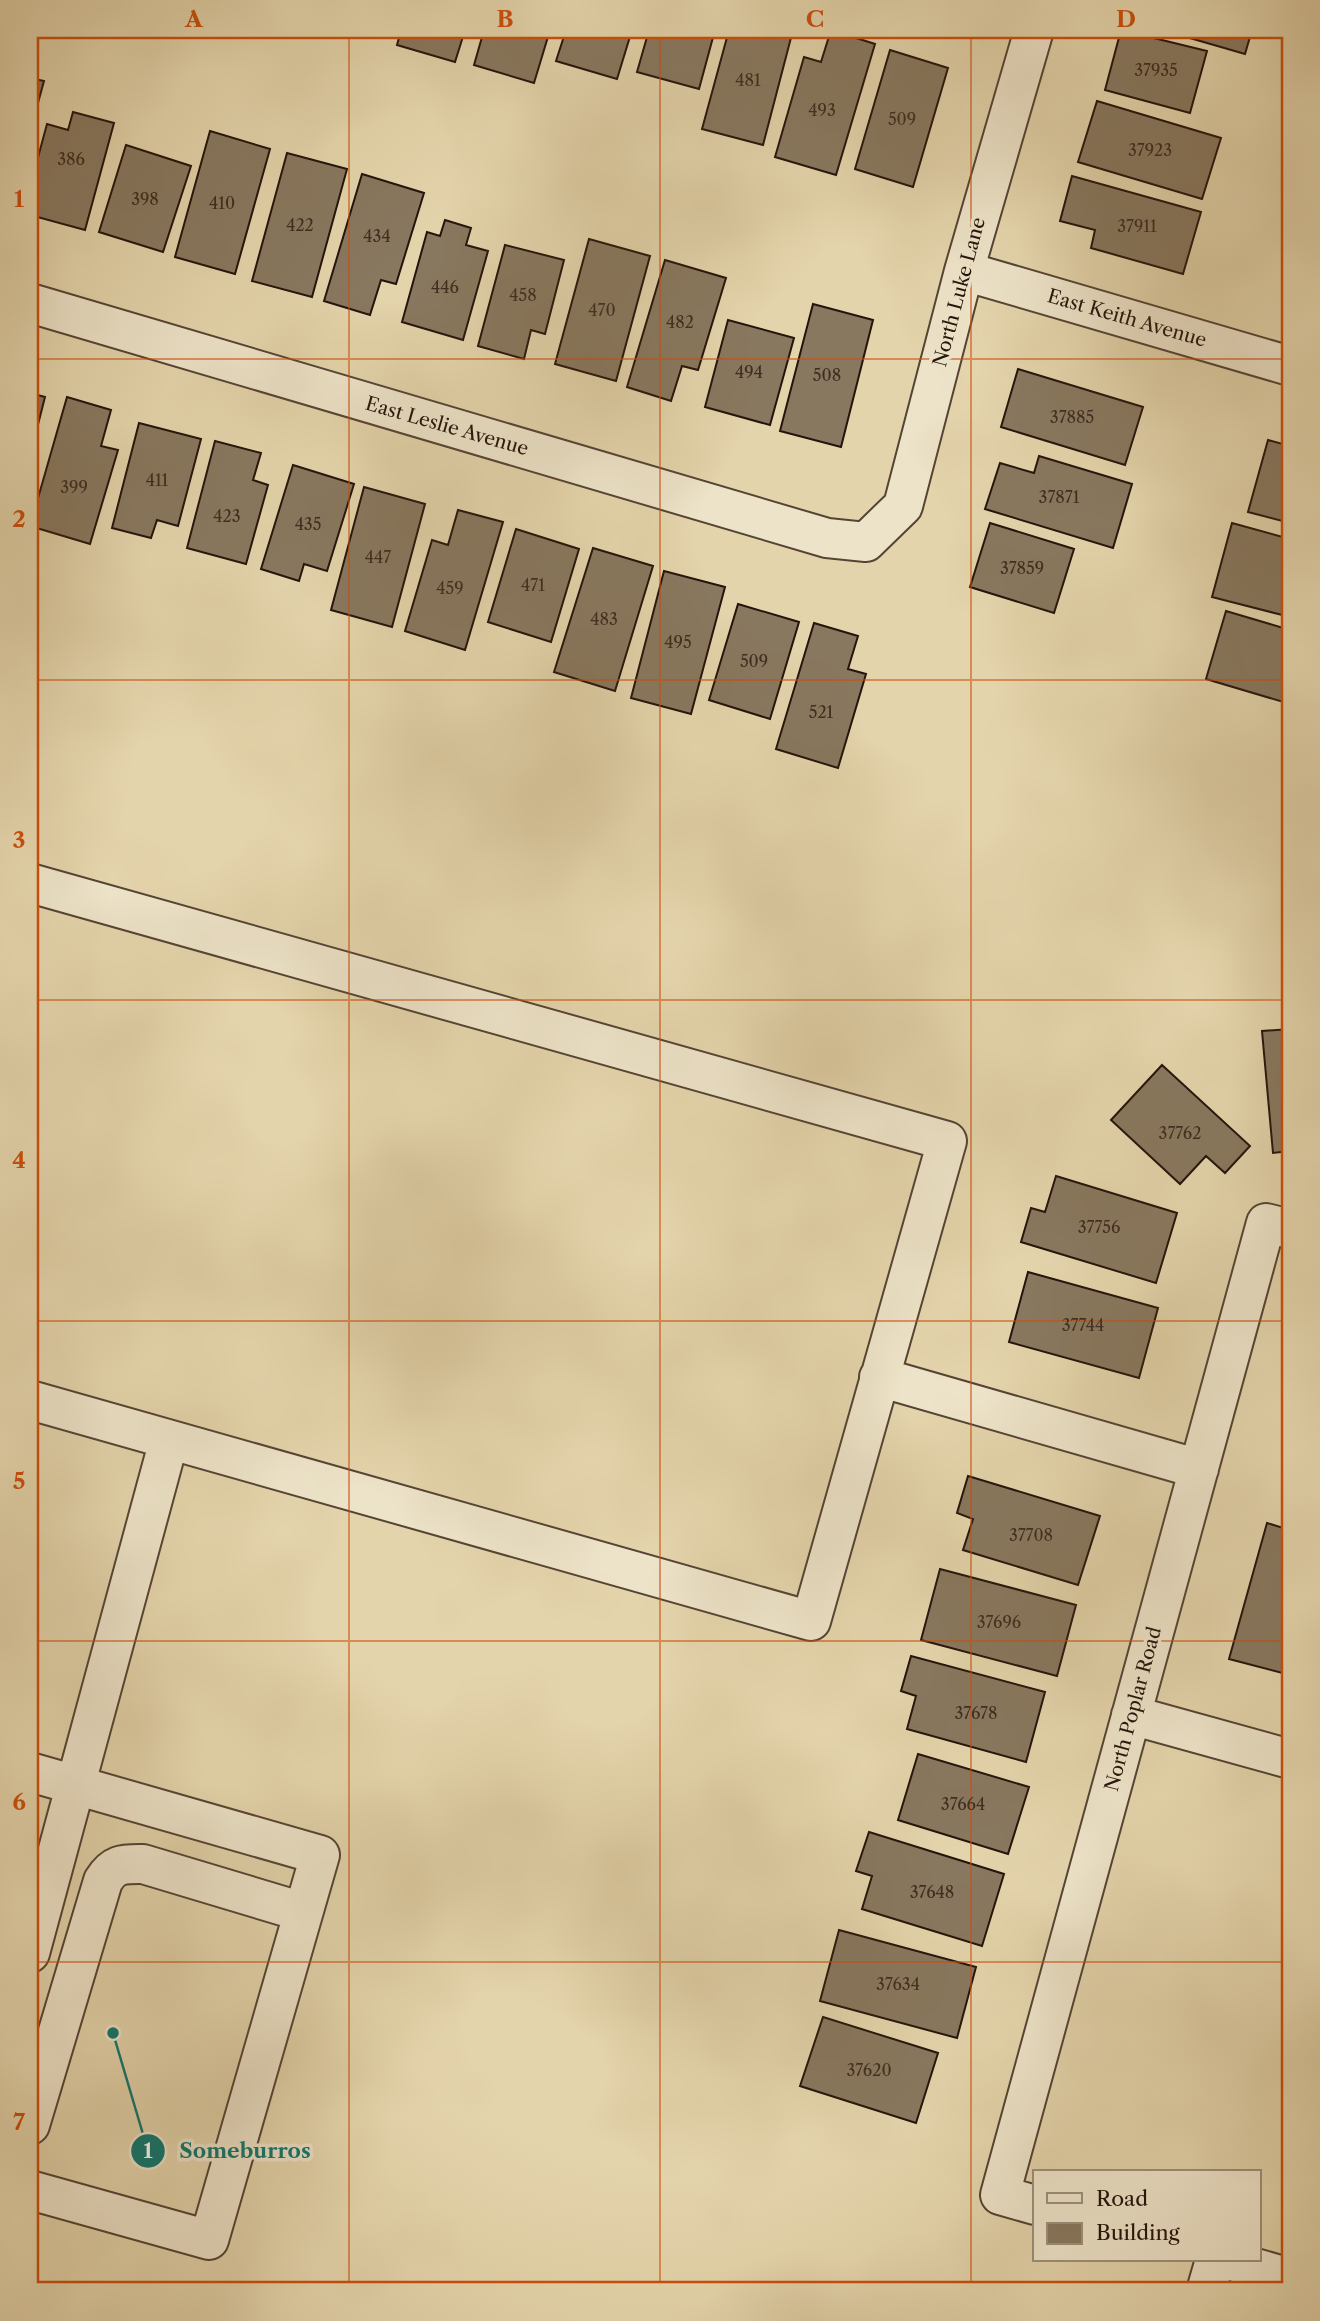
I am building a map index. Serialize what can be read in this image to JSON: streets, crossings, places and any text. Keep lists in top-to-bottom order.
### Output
{
  "streets": {
    "street": [
      "North Luke Lane",
      "East Keith Avenue",
      "East Leslie Avenue",
      "North Poplar Road"
    ]
  },
  "crossings": [
    ["North Luke Lane", "East Keith Avenue"],
    ["North Luke Lane", "East Leslie Avenue"]
  ],
  "places": ["Someburros"],
  "house_numbers": [
    "37935",
    "481",
    "493",
    "509",
    "37923",
    "386",
    "398",
    "410",
    "422",
    "37911",
    "434",
    "446",
    "458",
    "470",
    "482",
    "494",
    "508",
    "37885",
    "411",
    "399",
    "37871",
    "423",
    "435",
    "447",
    "37859",
    "471",
    "459",
    "483",
    "495",
    "509",
    "521",
    "37762",
    "37756",
    "37744",
    "37708",
    "37696",
    "37678",
    "37664",
    "37648",
    "37634",
    "37620"
  ],
  "legend": ["Road", "Building"],
  "grid": {
    "columns": [
      "A",
      "B",
      "C",
      "D"
    ],
    "rows": [
      "1",
      "2",
      "3",
      "4",
      "5",
      "6",
      "7"
    ]
  }
}
